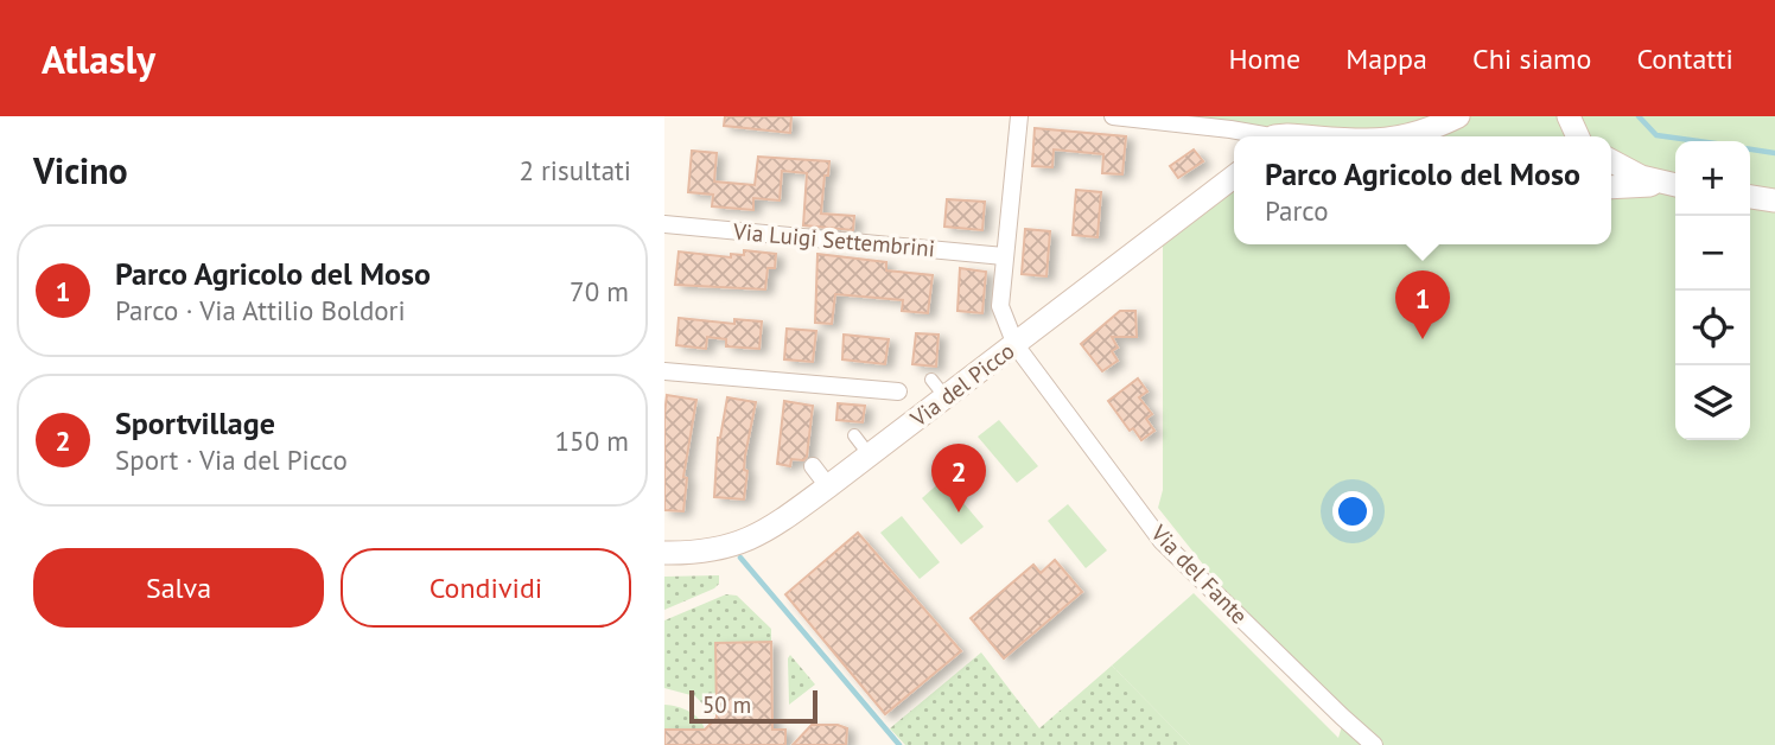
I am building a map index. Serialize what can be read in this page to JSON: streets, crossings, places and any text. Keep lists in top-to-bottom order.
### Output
{
  "streets": {
    "main road": ["Via del Picco"],
    "street": ["Via Luigi Settembrini", "Via del Fante"]
  },
  "crossings": [
    ["Via del Picco", "Via del Fante"]
  ],
  "scale_bar": "50 m",
  "page": {
    "header": "Atlasly",
    "nav": [
      "Home",
      "Mappa",
      "Chi siamo",
      "Contatti"
    ],
    "heading": ["Vicino", "2 risultati"],
    "popup": ["Parco Agricolo del Moso", "Parco"],
    "map_buttons": ["+", "−"],
    "list": [
      {
        "mark": "1",
        "name": "Parco Agricolo del Moso",
        "note": "Parco · Via Attilio Boldori",
        "value": "70 m"
      },
      {
        "mark": "2",
        "name": "Sportvillage",
        "note": "Sport · Via del Picco",
        "value": "150 m"
      }
    ],
    "pins": ["1", "2"],
    "buttons": ["Salva", "Condividi"],
    "scale": "50 m"
  }
}
